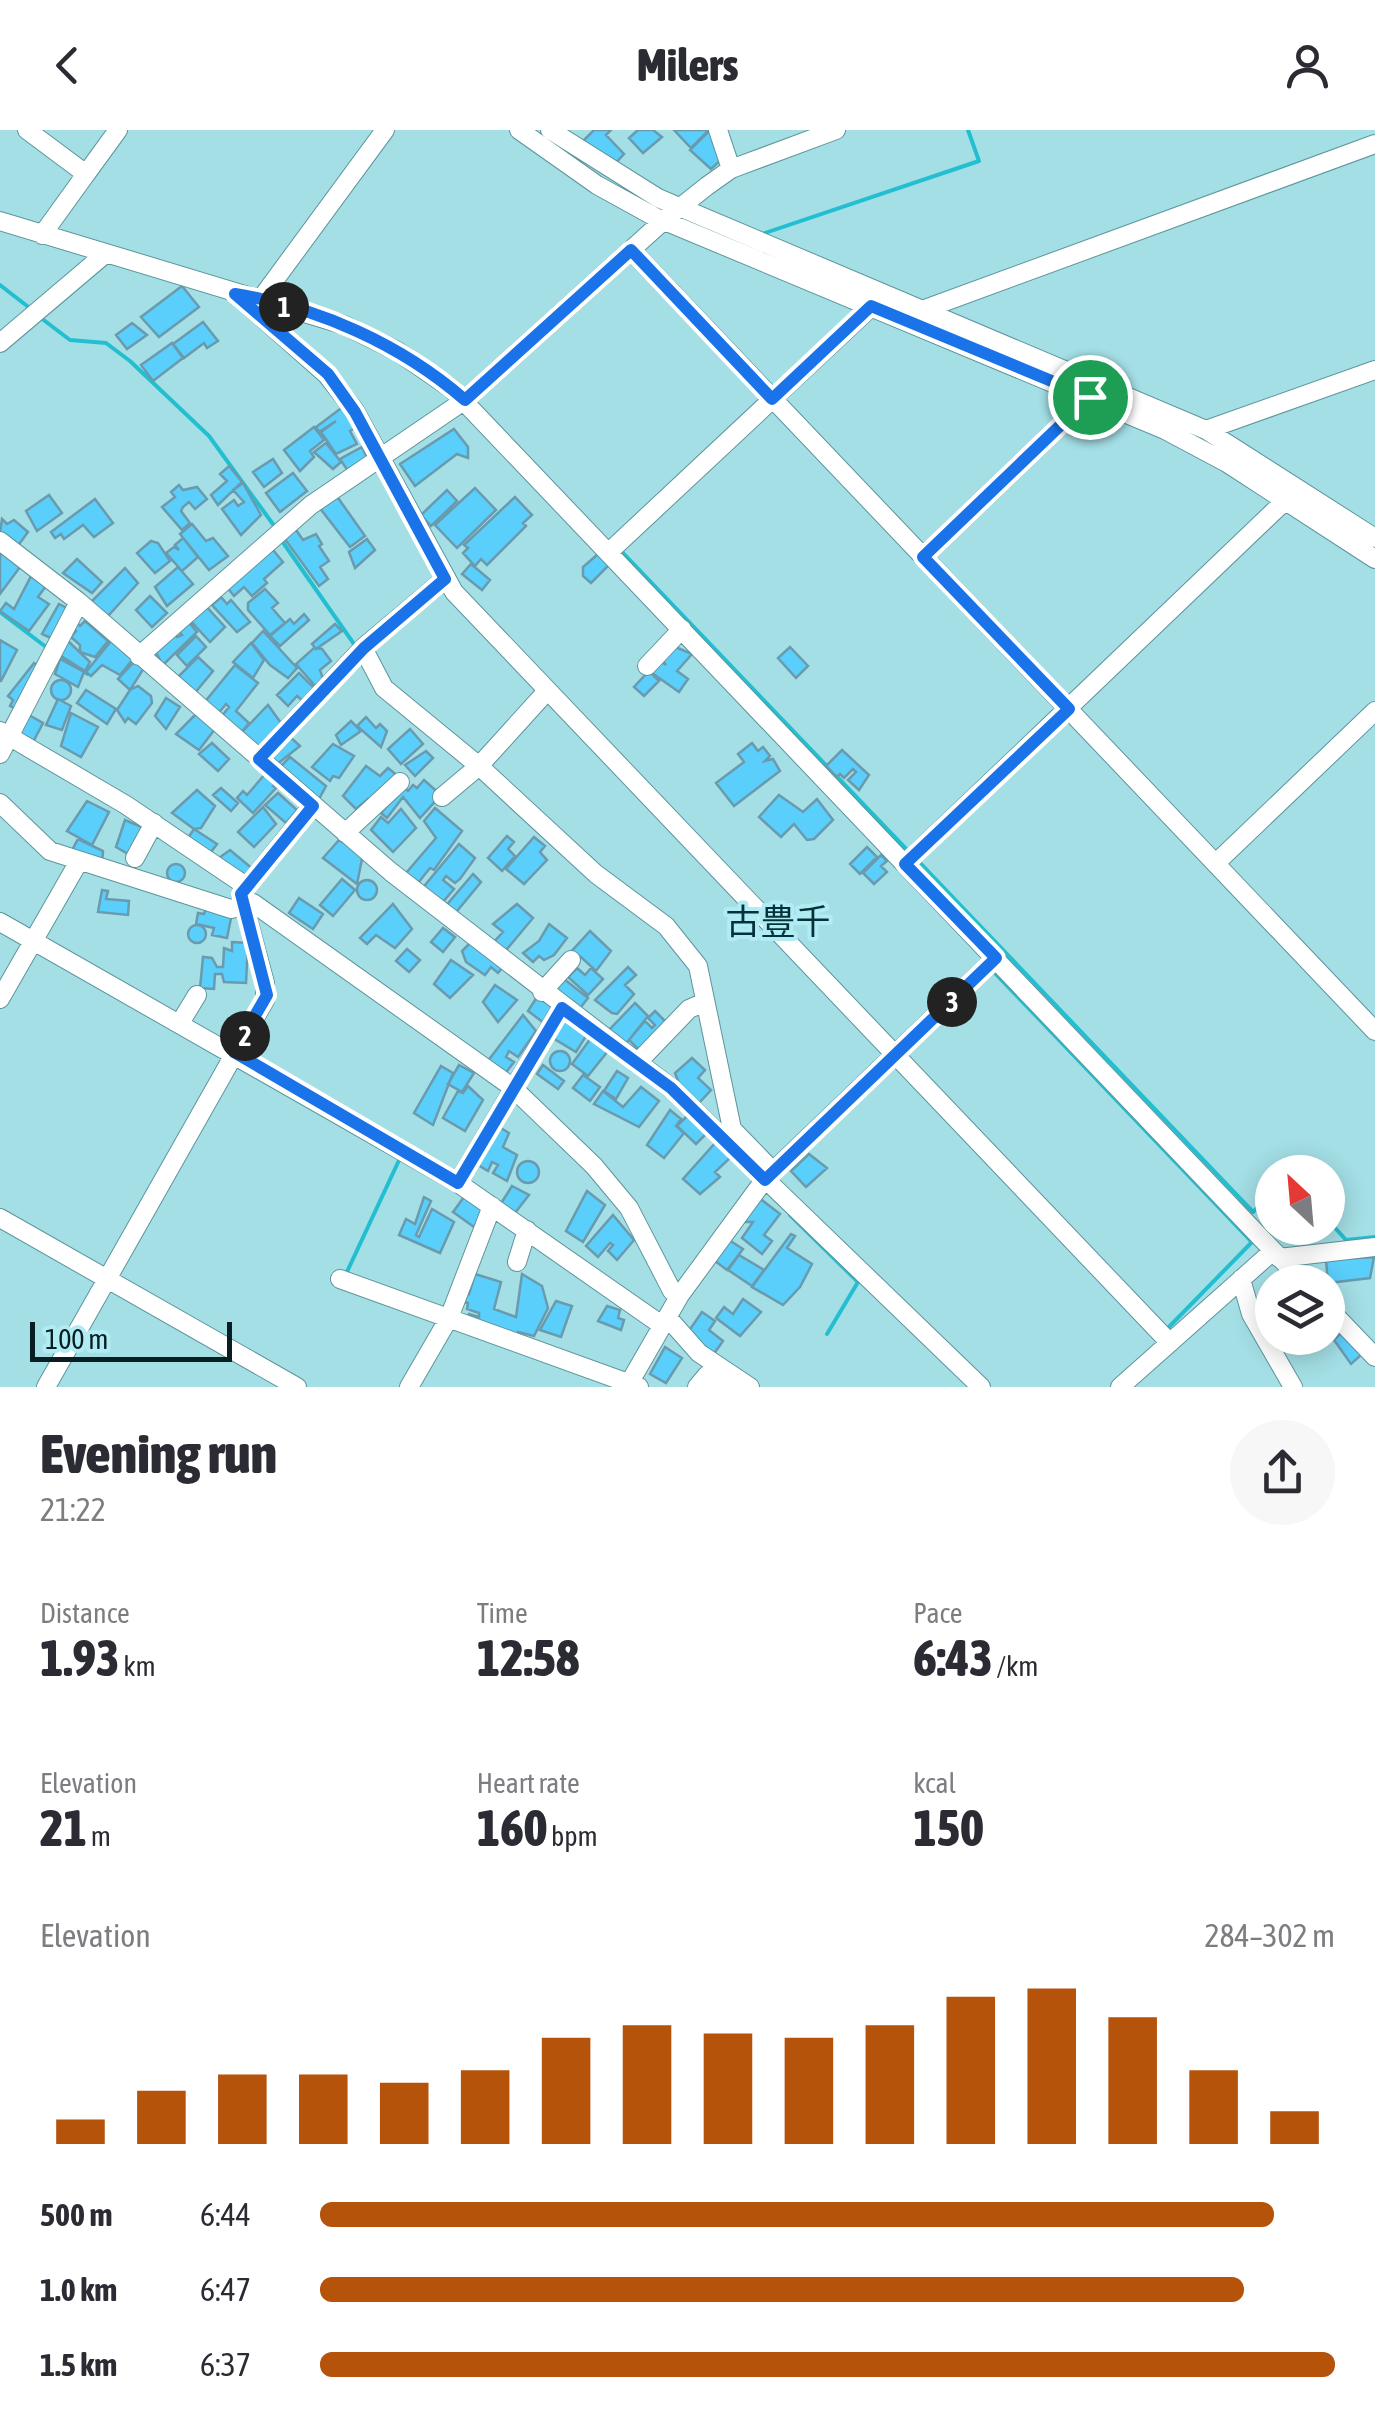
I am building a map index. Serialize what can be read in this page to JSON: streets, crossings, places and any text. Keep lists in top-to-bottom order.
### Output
{
  "districts": ["古豊千"],
  "scale_bar": "100 m",
  "north": "top left",
  "page": {
    "header": "Milers",
    "pins": ["1", "3", "2"],
    "scale": "100 m",
    "heading": ["Evening run", "21:22"],
    "stats": [
      ["Distance", "1.93 km"],
      ["Time", "12:58"],
      ["Pace", "6:43 /km"],
      ["Elevation", "21 m"],
      ["Heart rate", "160 bpm"],
      ["kcal", "150"]
    ],
    "chart": ["Elevation", "284–302 m"],
    "list": [
      {
        "name": "500 m",
        "note": "6:44"
      },
      {
        "name": "1.0 km",
        "note": "6:47"
      },
      {
        "name": "1.5 km",
        "note": "6:37"
      }
    ]
  }
}
